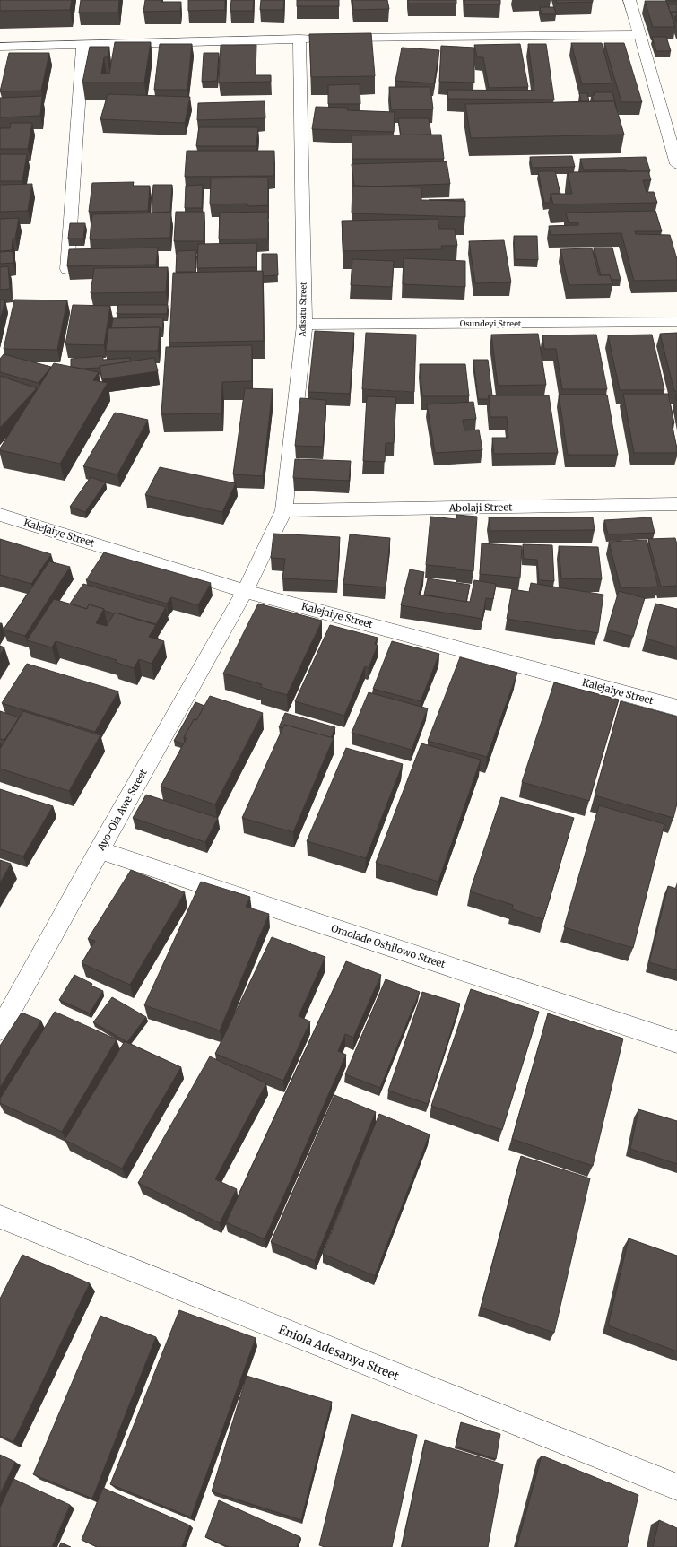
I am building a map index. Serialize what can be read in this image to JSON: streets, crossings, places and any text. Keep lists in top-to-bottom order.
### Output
{
  "streets": {
    "street": [
      "Adisatu Street",
      "Osundeyi Street",
      "Abolaji Street",
      "Kalejaiye Street",
      "Ayo-Ola Awe Street",
      "Omolade Oshilowo Street",
      "Eniola Adesanya Street"
    ]
  },
  "crossings": [
    ["Adisatu Street", "Osundeyi Street"],
    ["Adisatu Street", "Abolaji Street"],
    ["Adisatu Street", "Kalejaiye Street"],
    ["Adisatu Street", "Ayo-Ola Awe Street"],
    ["Kalejaiye Street", "Ayo-Ola Awe Street"],
    ["Ayo-Ola Awe Street", "Omolade Oshilowo Street"]
  ]
}
